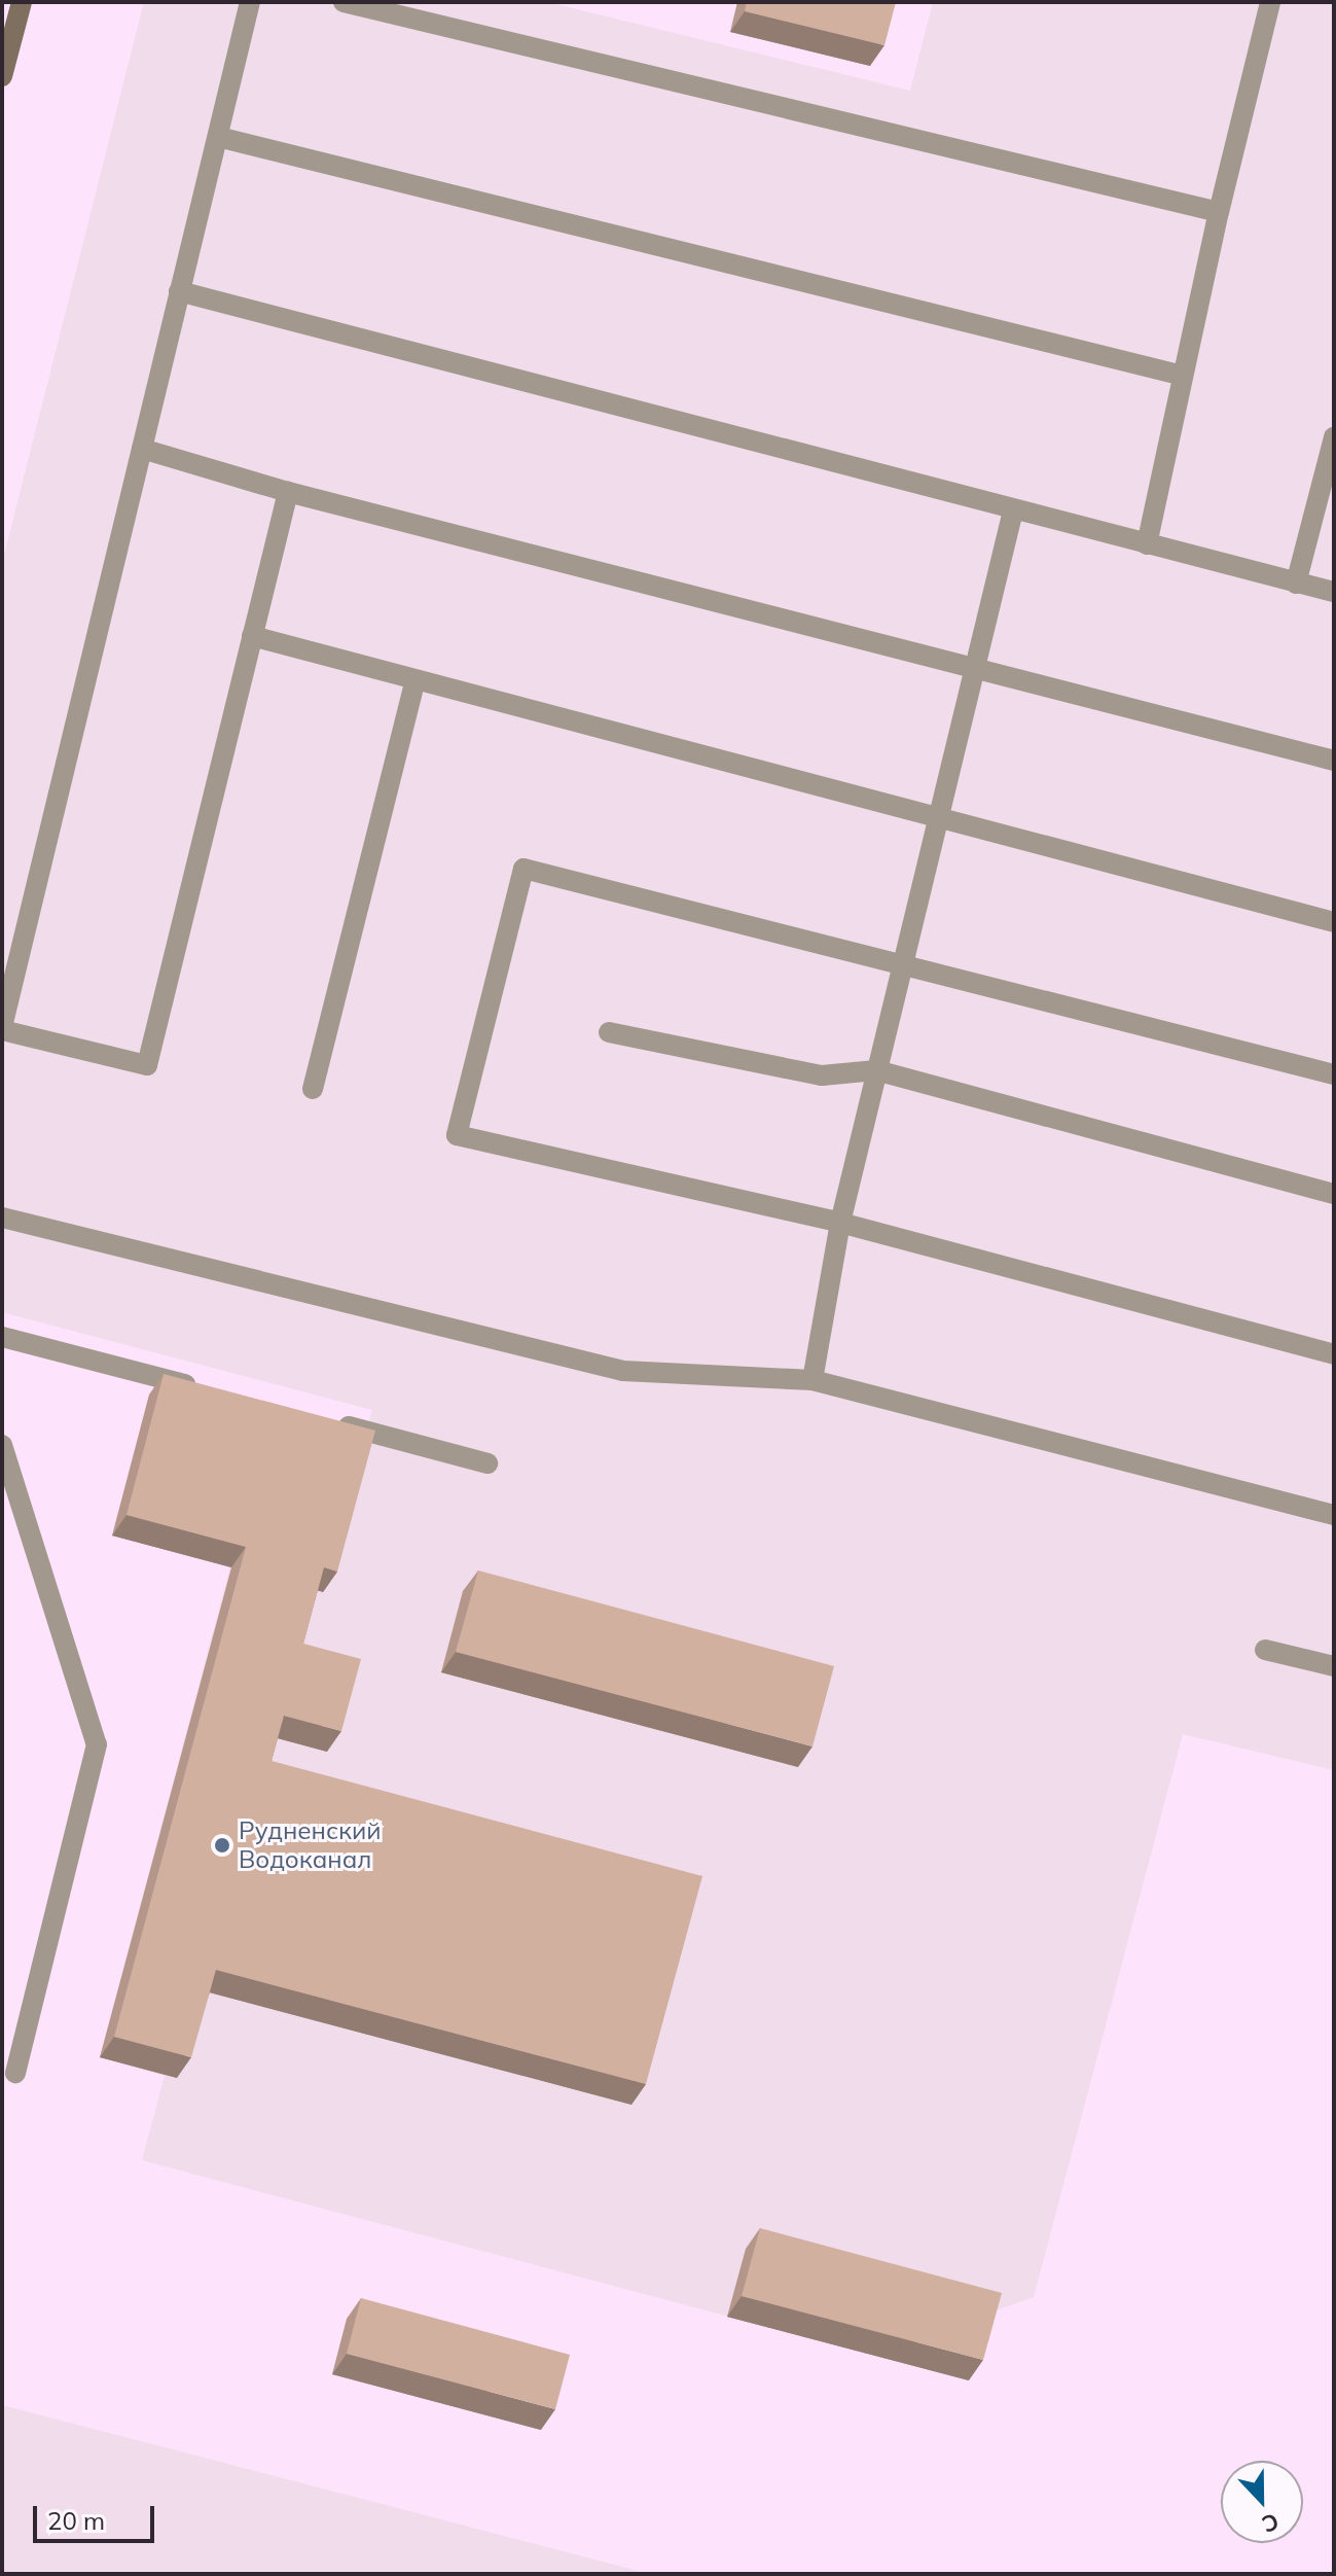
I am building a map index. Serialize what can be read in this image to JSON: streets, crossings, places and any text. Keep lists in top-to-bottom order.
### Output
{
  "places": ["Рудненский Водоканал"],
  "scale_bar": "20 m",
  "north": "bottom"
}
